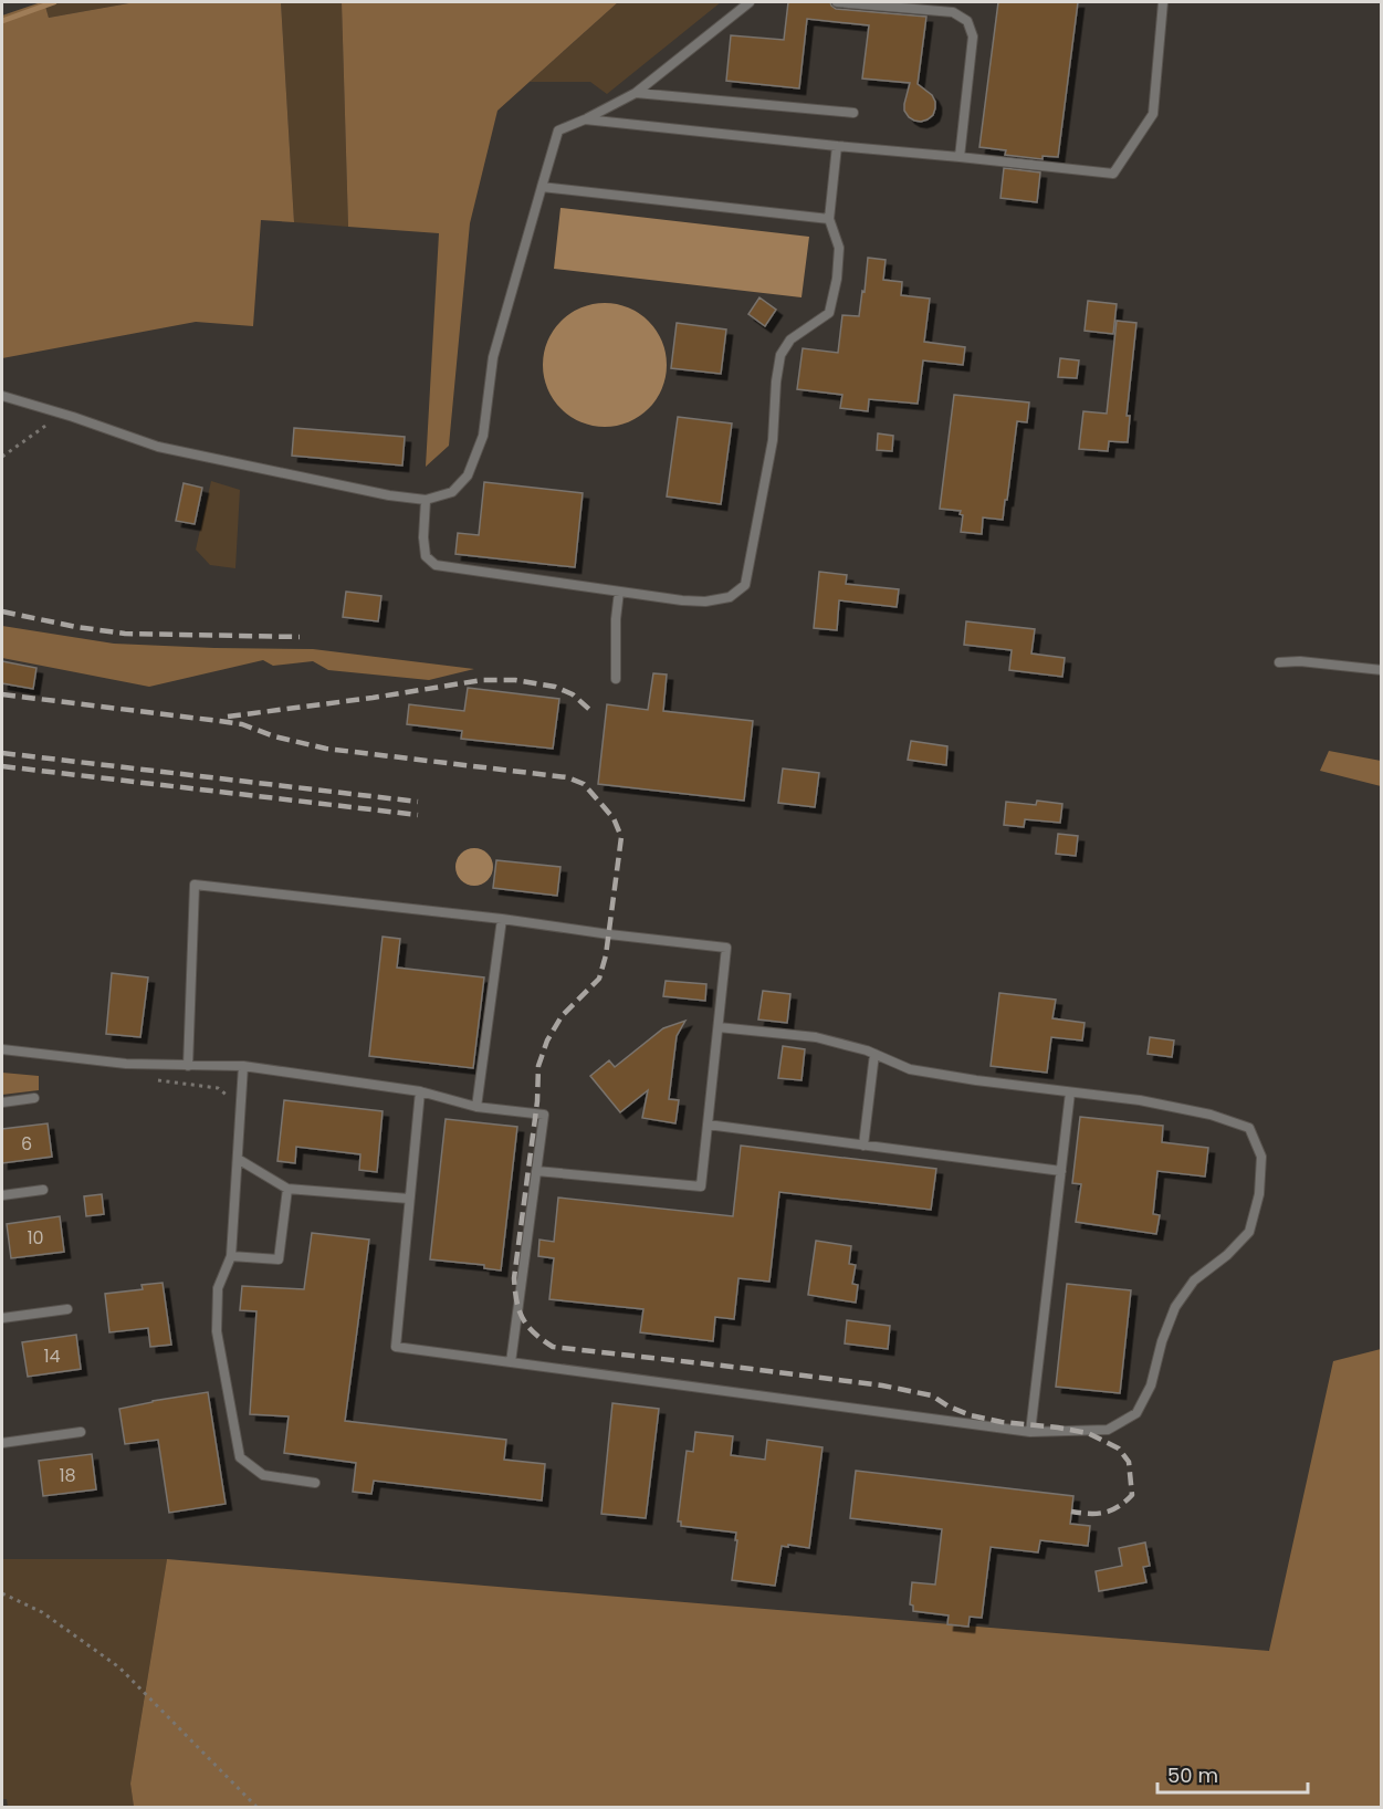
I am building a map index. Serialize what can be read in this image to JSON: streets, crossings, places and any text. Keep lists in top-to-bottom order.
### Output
{
  "house_numbers": [
    "6",
    "10",
    "14",
    "18"
  ],
  "scale_bar": "50 m"
}
